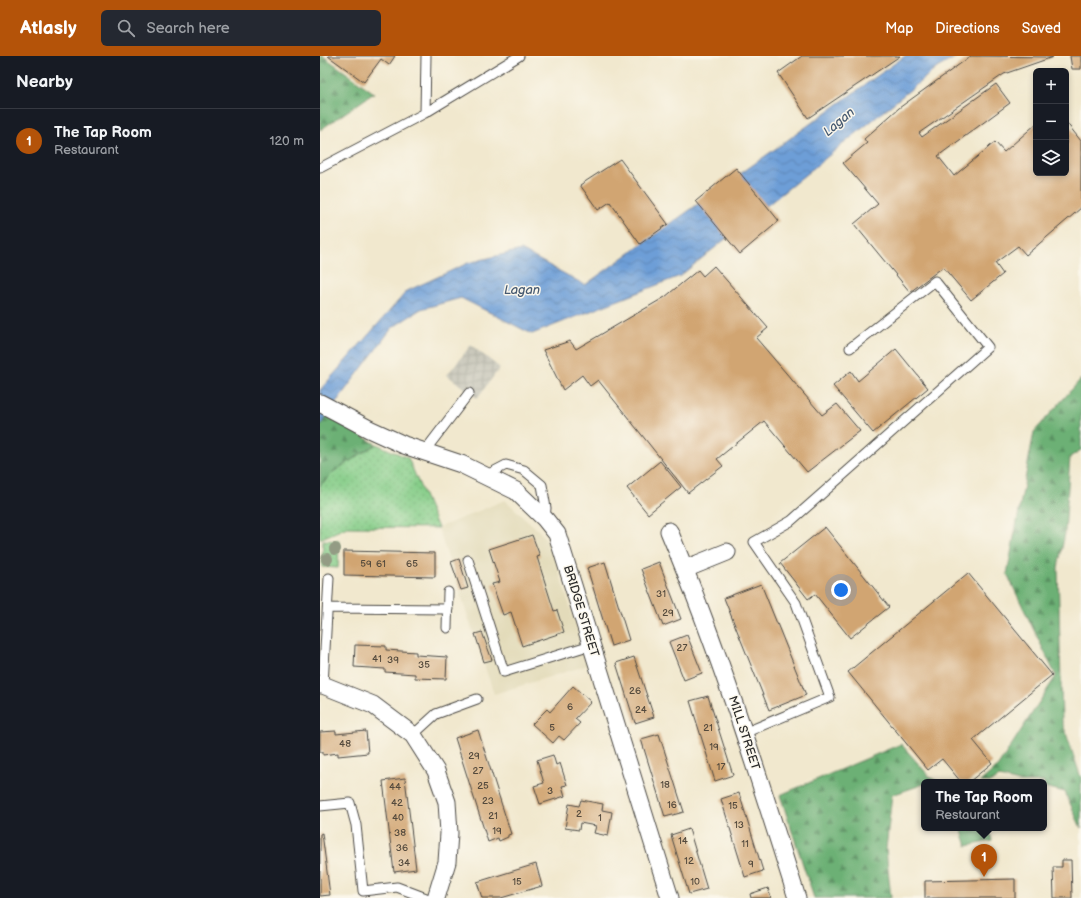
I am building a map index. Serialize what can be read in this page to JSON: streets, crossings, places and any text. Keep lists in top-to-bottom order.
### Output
{
  "streets": {
    "street": ["BRIDGE STREET", "MILL STREET"]
  },
  "water": ["Lagan"],
  "house_numbers": [
    "59",
    "61",
    "65",
    "31",
    "29",
    "27",
    "41",
    "39",
    "35",
    "26",
    "6",
    "24",
    "5",
    "21",
    "48",
    "19",
    "29",
    "17",
    "27",
    "18",
    "25",
    "44",
    "3",
    "23",
    "42",
    "16",
    "15",
    "2",
    "21",
    "40",
    "1",
    "13",
    "19",
    "38",
    "14",
    "11",
    "36",
    "12",
    "34",
    "9",
    "15",
    "10"
  ],
  "page": {
    "header": "Atlasly",
    "search": "Search here",
    "nav": ["Map", "Directions", "Saved"],
    "heading": "Nearby",
    "map_buttons": ["+", "−"],
    "list": [
      {
        "mark": "1",
        "name": "The Tap Room",
        "note": "Restaurant",
        "value": "120 m"
      }
    ],
    "popup": ["The Tap Room", "Restaurant"],
    "pins": "1"
  }
}
